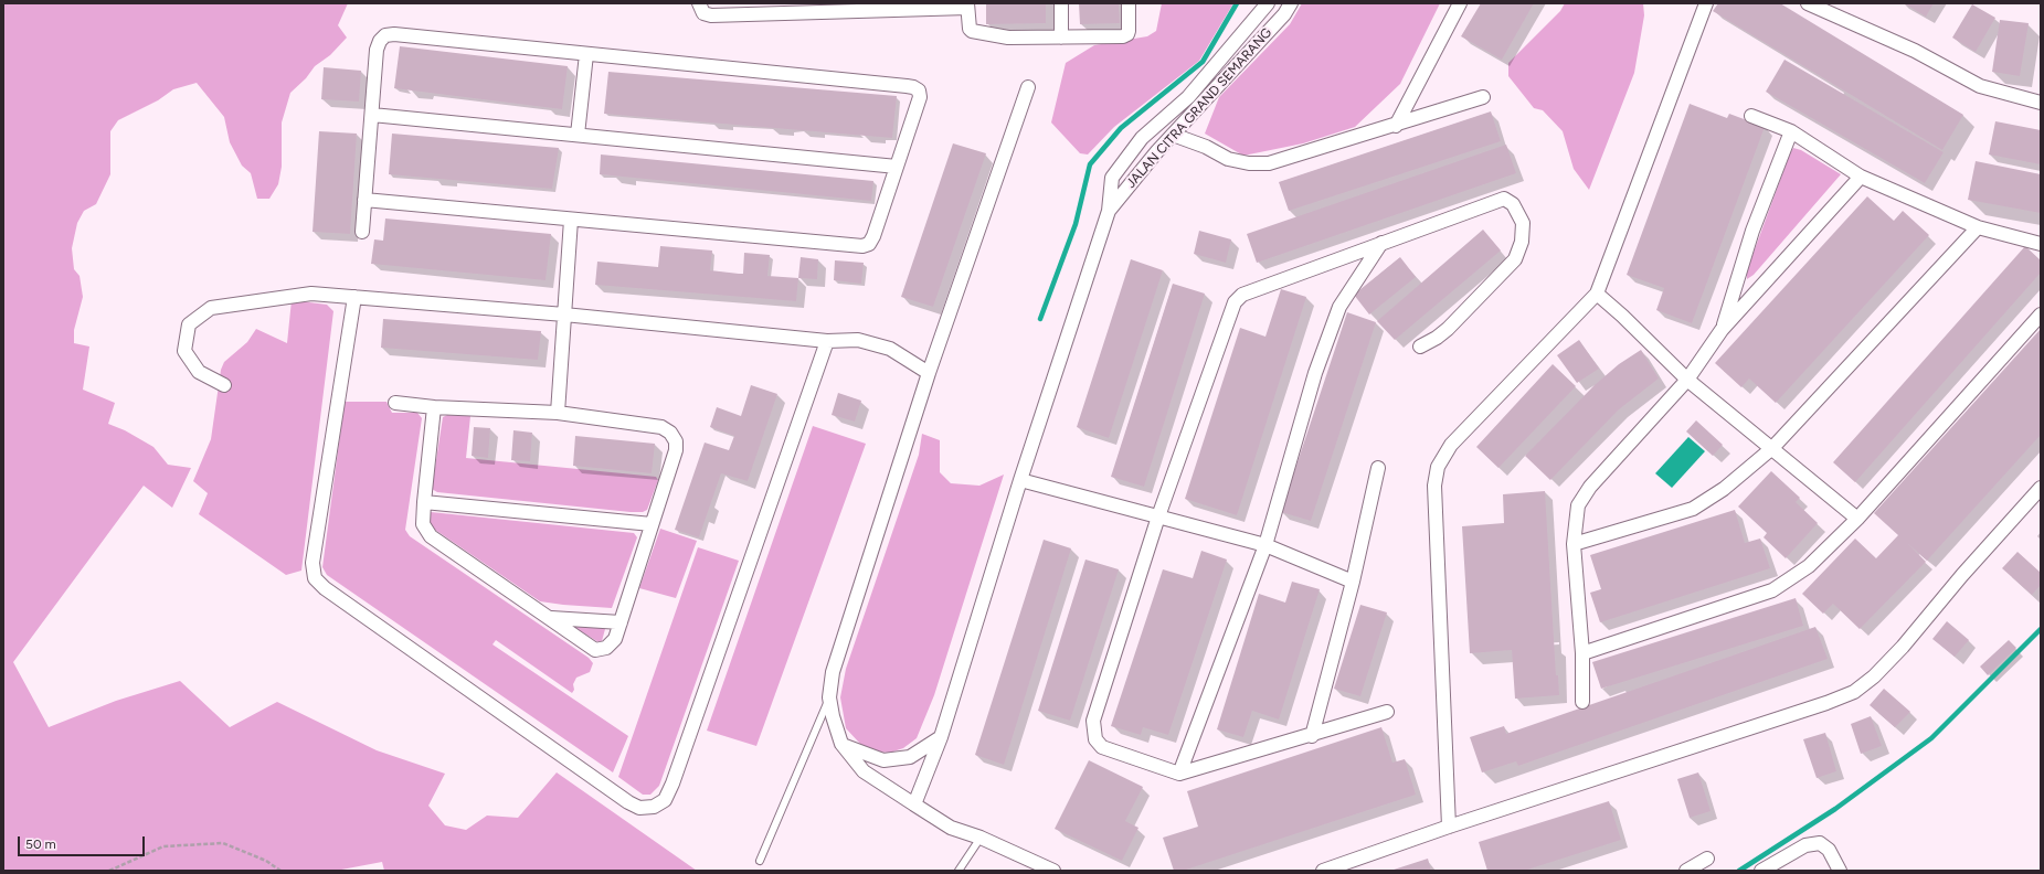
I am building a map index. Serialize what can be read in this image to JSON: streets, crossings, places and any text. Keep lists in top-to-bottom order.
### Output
{
  "streets": {
    "street": ["JALAN CITRA GRAND SEMARANG"]
  },
  "scale_bar": "50 m"
}
